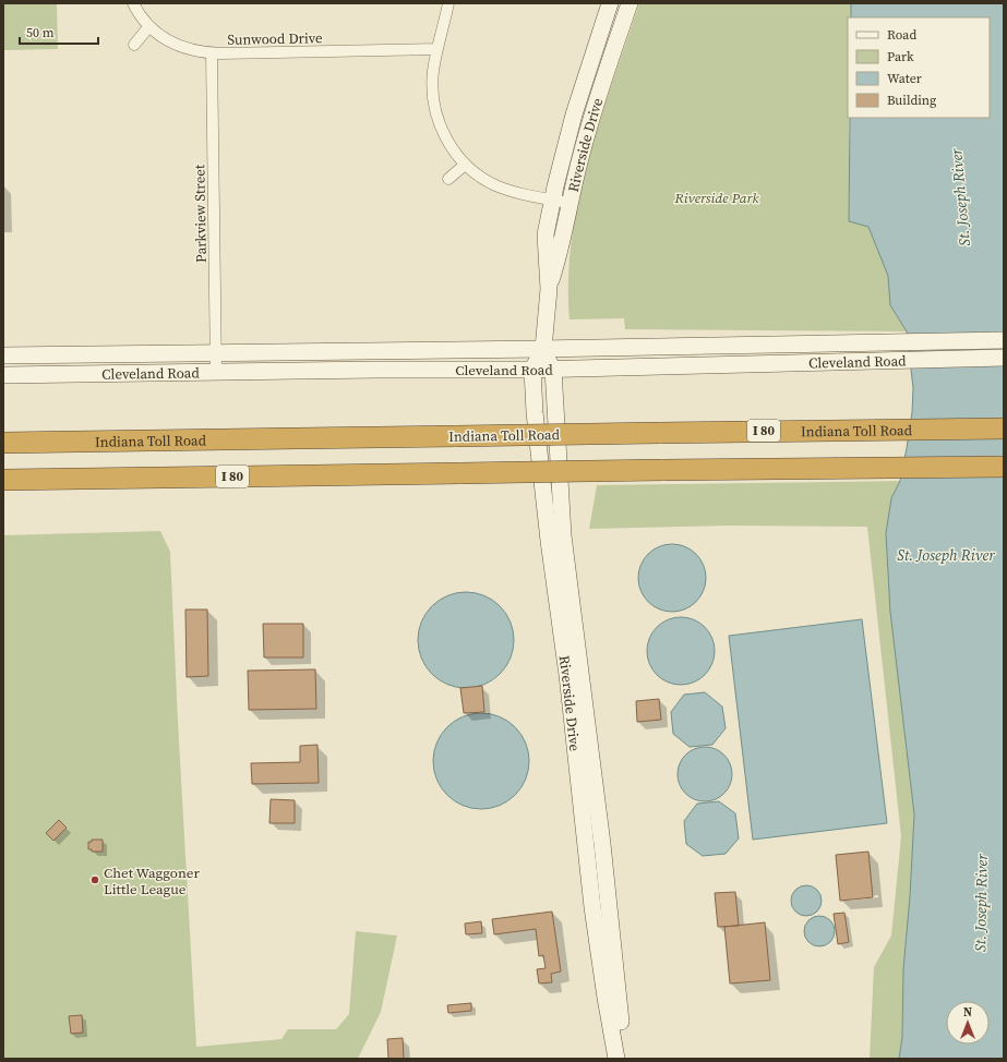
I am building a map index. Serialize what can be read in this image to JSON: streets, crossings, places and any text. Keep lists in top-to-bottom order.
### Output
{
  "streets": {
    "highway": ["Indiana Toll Road", "I 80"],
    "street": [
      "Sunwood Drive",
      "Riverside Drive",
      "Parkview Street",
      "Cleveland Road"
    ]
  },
  "crossings": [
    ["Sunwood Drive", "Parkview Street"],
    ["Riverside Drive", "Cleveland Road"],
    ["Parkview Street", "Cleveland Road"]
  ],
  "water": ["St. Joseph River"],
  "parks": ["Riverside Park"],
  "places": ["Chet Waggoner Little League"],
  "legend": [
    "Road",
    "Park",
    "Water",
    "Building"
  ],
  "scale_bar": "50 m",
  "north": "top"
}
